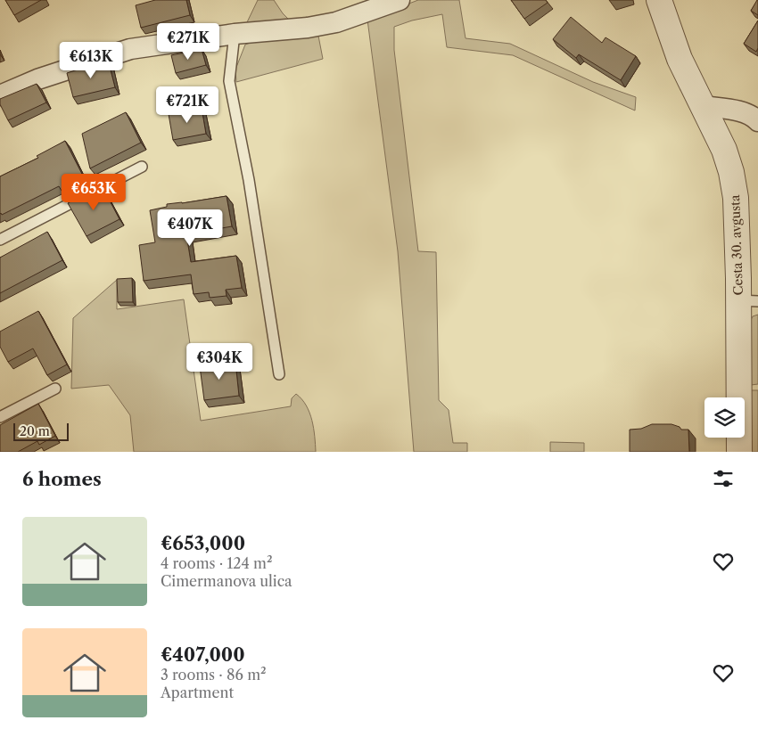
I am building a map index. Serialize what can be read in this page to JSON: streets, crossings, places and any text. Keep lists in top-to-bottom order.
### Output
{
  "streets": {
    "street": ["Cesta 30. avgusta"]
  },
  "scale_bar": "20 m",
  "page": {
    "price": [
      "€271K",
      "€613K",
      "€721K",
      "€653K",
      "€407K",
      "€304K"
    ],
    "scale": "20 m",
    "heading": "6 homes",
    "list": [
      {
        "name": "€653,000",
        "note": "4 rooms · 124 m² · Cimermanova ulica"
      },
      {
        "name": "€407,000",
        "note": "3 rooms · 86 m² · Apartment"
      }
    ]
  }
}
